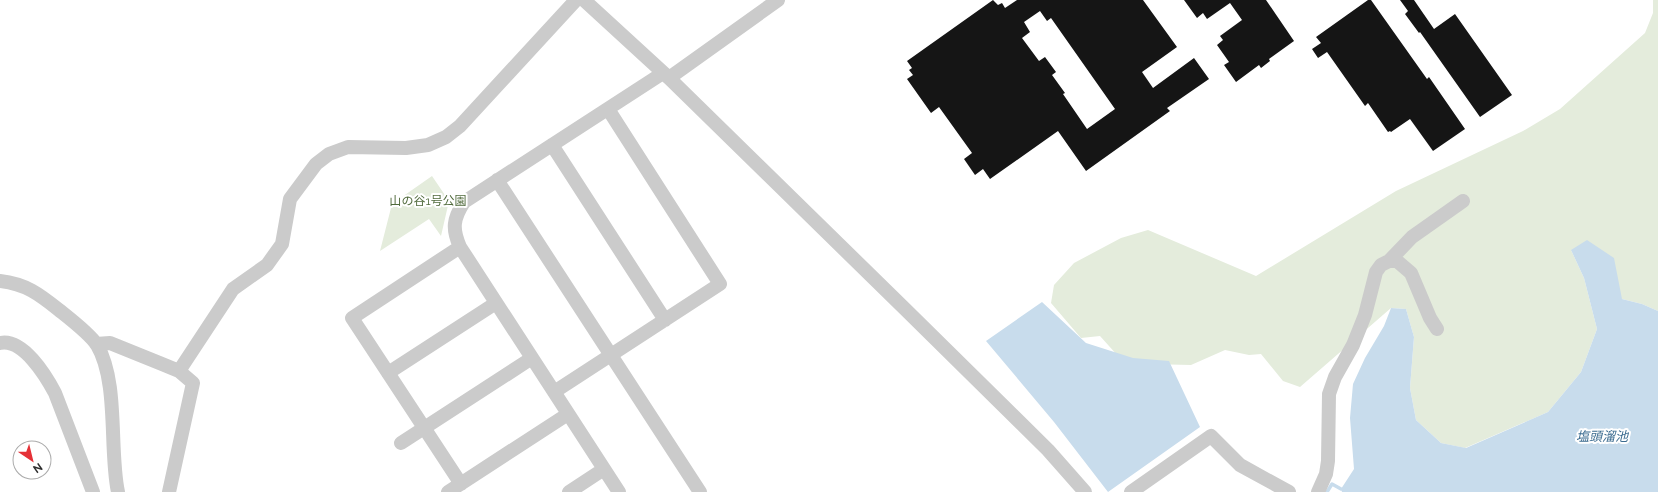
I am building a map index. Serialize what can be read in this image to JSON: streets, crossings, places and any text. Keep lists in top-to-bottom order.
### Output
{
  "water": ["塩頭溜池"],
  "parks": ["山の谷1号公園"],
  "north": "bottom right"
}
